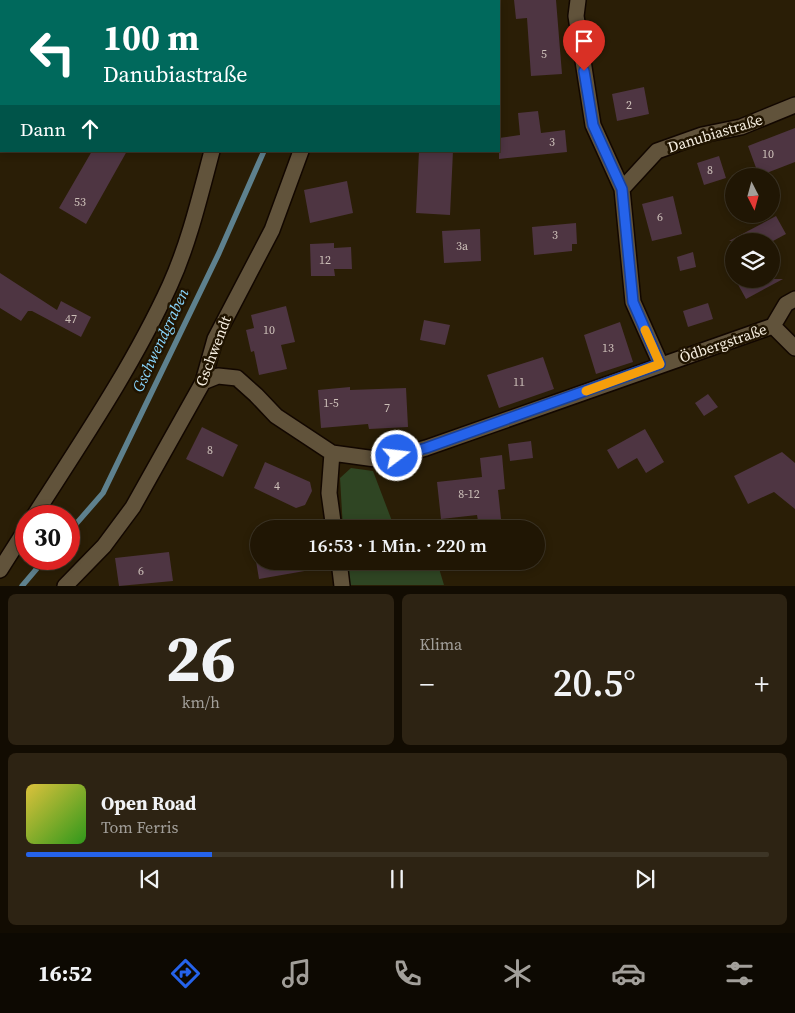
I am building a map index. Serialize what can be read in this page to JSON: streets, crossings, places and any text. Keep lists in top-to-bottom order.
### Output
{
  "streets": {
    "street": ["Danubiastraße", "Ödbergstraße", "Gschwendt"]
  },
  "crossings": [
    ["Ödbergstraße", "Gschwendt"]
  ],
  "water": ["Gschwendgraben"],
  "house_numbers": [
    "5",
    "2",
    "3",
    "10",
    "8",
    "53",
    "6",
    "3",
    "3a",
    "12",
    "47",
    "10",
    "13",
    "11",
    "1-5",
    "7",
    "8",
    "4",
    "8-12",
    "6"
  ],
  "north": "bottom",
  "page": {
    "turn": ["100 m", "Danubiastraße"],
    "then": "Dann",
    "limit": "30",
    "trip": "16:53 · 1 Min. · 220 m",
    "tile": [
      ["26", "km/h"],
      "Klima"
    ],
    "heat": ["−", "20.5°", "+"],
    "song": ["Open Road", "Tom Ferris"],
    "tabs": "16:52"
  }
}
